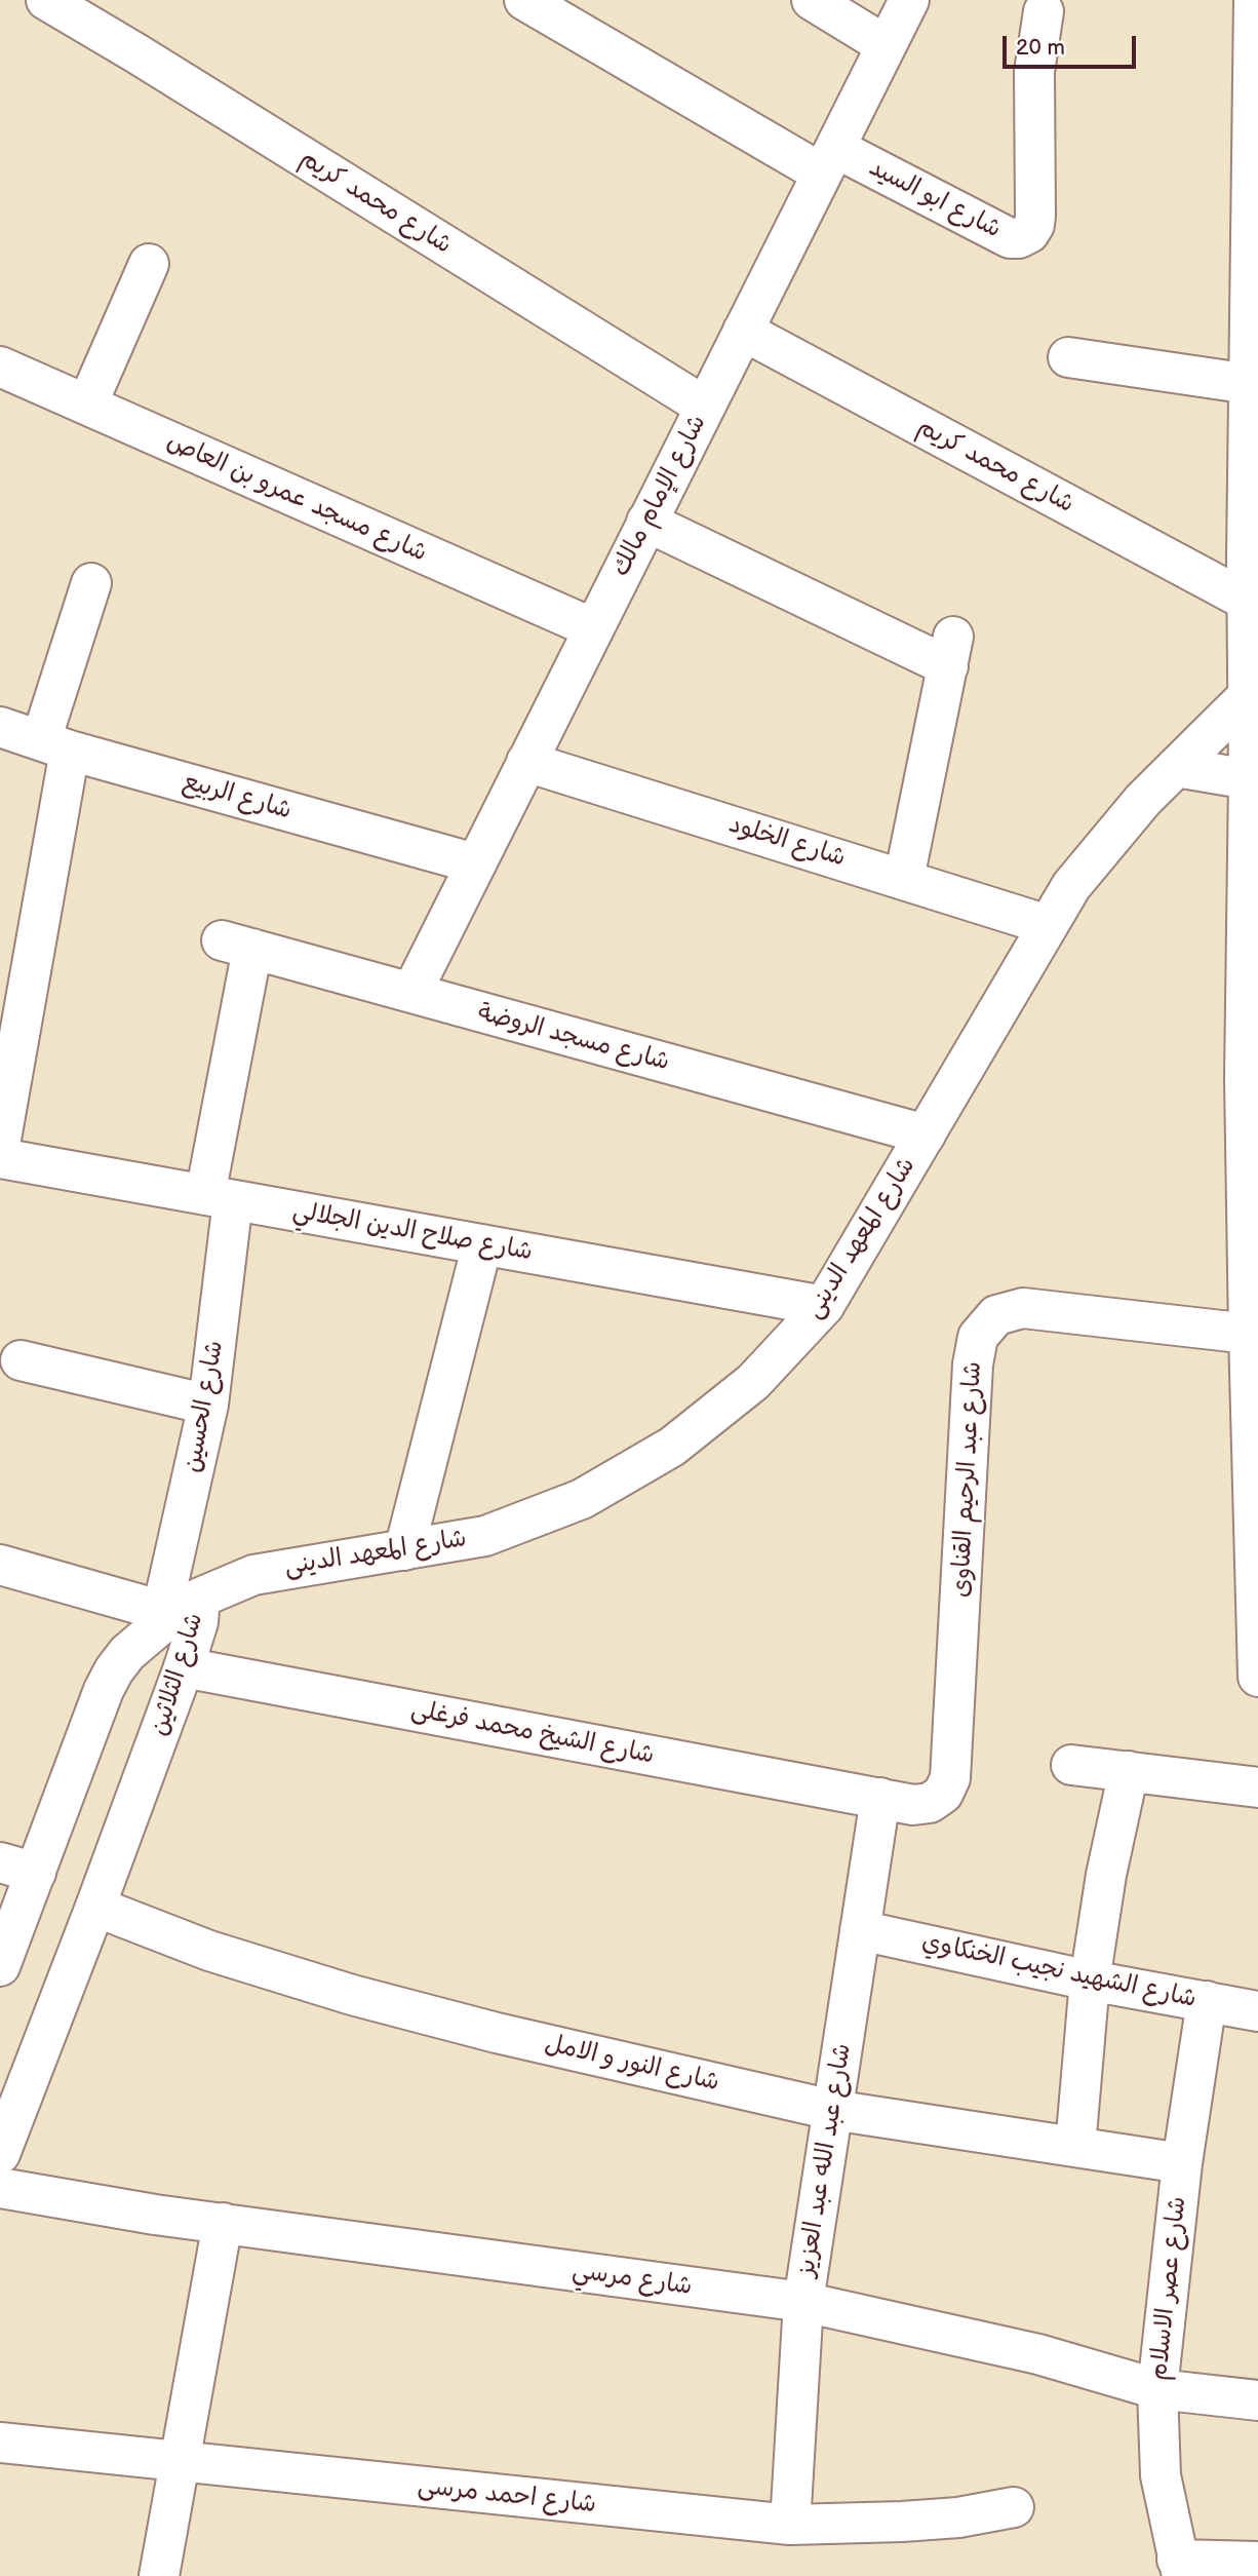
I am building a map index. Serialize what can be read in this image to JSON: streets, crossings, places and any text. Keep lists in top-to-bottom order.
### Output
{
  "streets": {
    "street": [
      "شارع ابو السيد",
      "شارع محمد كريم",
      "شارع الإمام مالك",
      "شارع مسجد عمرو بن العاص",
      "شارع الربيع",
      "شارع الخلود",
      "شارع مسجد الروضة",
      "شارع صلاح الدين الجلالي",
      "شارع المعهد الدينى",
      "شارع الحسين",
      "شارع عبد الرحيم القناوى",
      "شارع الثلاثين",
      "شارع الشيخ محمد فرغلى",
      "شارع الشهيد نجيب الخنكاوي",
      "شارع النور و الامل",
      "شارع عبد الله عبد العزيز",
      "شارع مرسي",
      "شارع عصر الاسلام",
      "شارع احمد مرسى"
    ]
  },
  "crossings": [
    ["شارع ابو السيد", "شارع الإمام مالك"],
    ["شارع محمد كريم", "شارع الإمام مالك"],
    ["شارع الإمام مالك", "شارع مسجد عمرو بن العاص"],
    ["شارع الإمام مالك", "شارع الربيع"],
    ["شارع الإمام مالك", "شارع الخلود"],
    ["شارع الإمام مالك", "شارع مسجد الروضة"],
    ["شارع الخلود", "شارع المعهد الدينى"],
    ["شارع مسجد الروضة", "شارع المعهد الدينى"],
    ["شارع مسجد الروضة", "شارع الحسين"],
    ["شارع صلاح الدين الجلالي", "شارع المعهد الدينى"],
    ["شارع صلاح الدين الجلالي", "شارع الحسين"],
    ["شارع المعهد الدينى", "شارع الحسين"],
    ["شارع المعهد الدينى", "شارع الثلاثين"],
    ["شارع الحسين", "شارع الثلاثين"],
    ["شارع عبد الرحيم القناوى", "شارع الشيخ محمد فرغلى"],
    ["شارع عبد الرحيم القناوى", "شارع عبد الله عبد العزيز"],
    ["شارع الثلاثين", "شارع الشيخ محمد فرغلى"],
    ["شارع الثلاثين", "شارع النور و الامل"],
    ["شارع الشيخ محمد فرغلى", "شارع عبد الله عبد العزيز"],
    ["شارع الشهيد نجيب الخنكاوي", "شارع عبد الله عبد العزيز"],
    ["شارع الشهيد نجيب الخنكاوي", "شارع عصر الاسلام"],
    ["شارع النور و الامل", "شارع عبد الله عبد العزيز"],
    ["شارع النور و الامل", "شارع عصر الاسلام"],
    ["شارع عبد الله عبد العزيز", "شارع مرسي"],
    ["شارع عبد الله عبد العزيز", "شارع احمد مرسى"],
    ["شارع مرسي", "شارع عصر الاسلام"]
  ],
  "scale_bar": "20 m"
}
